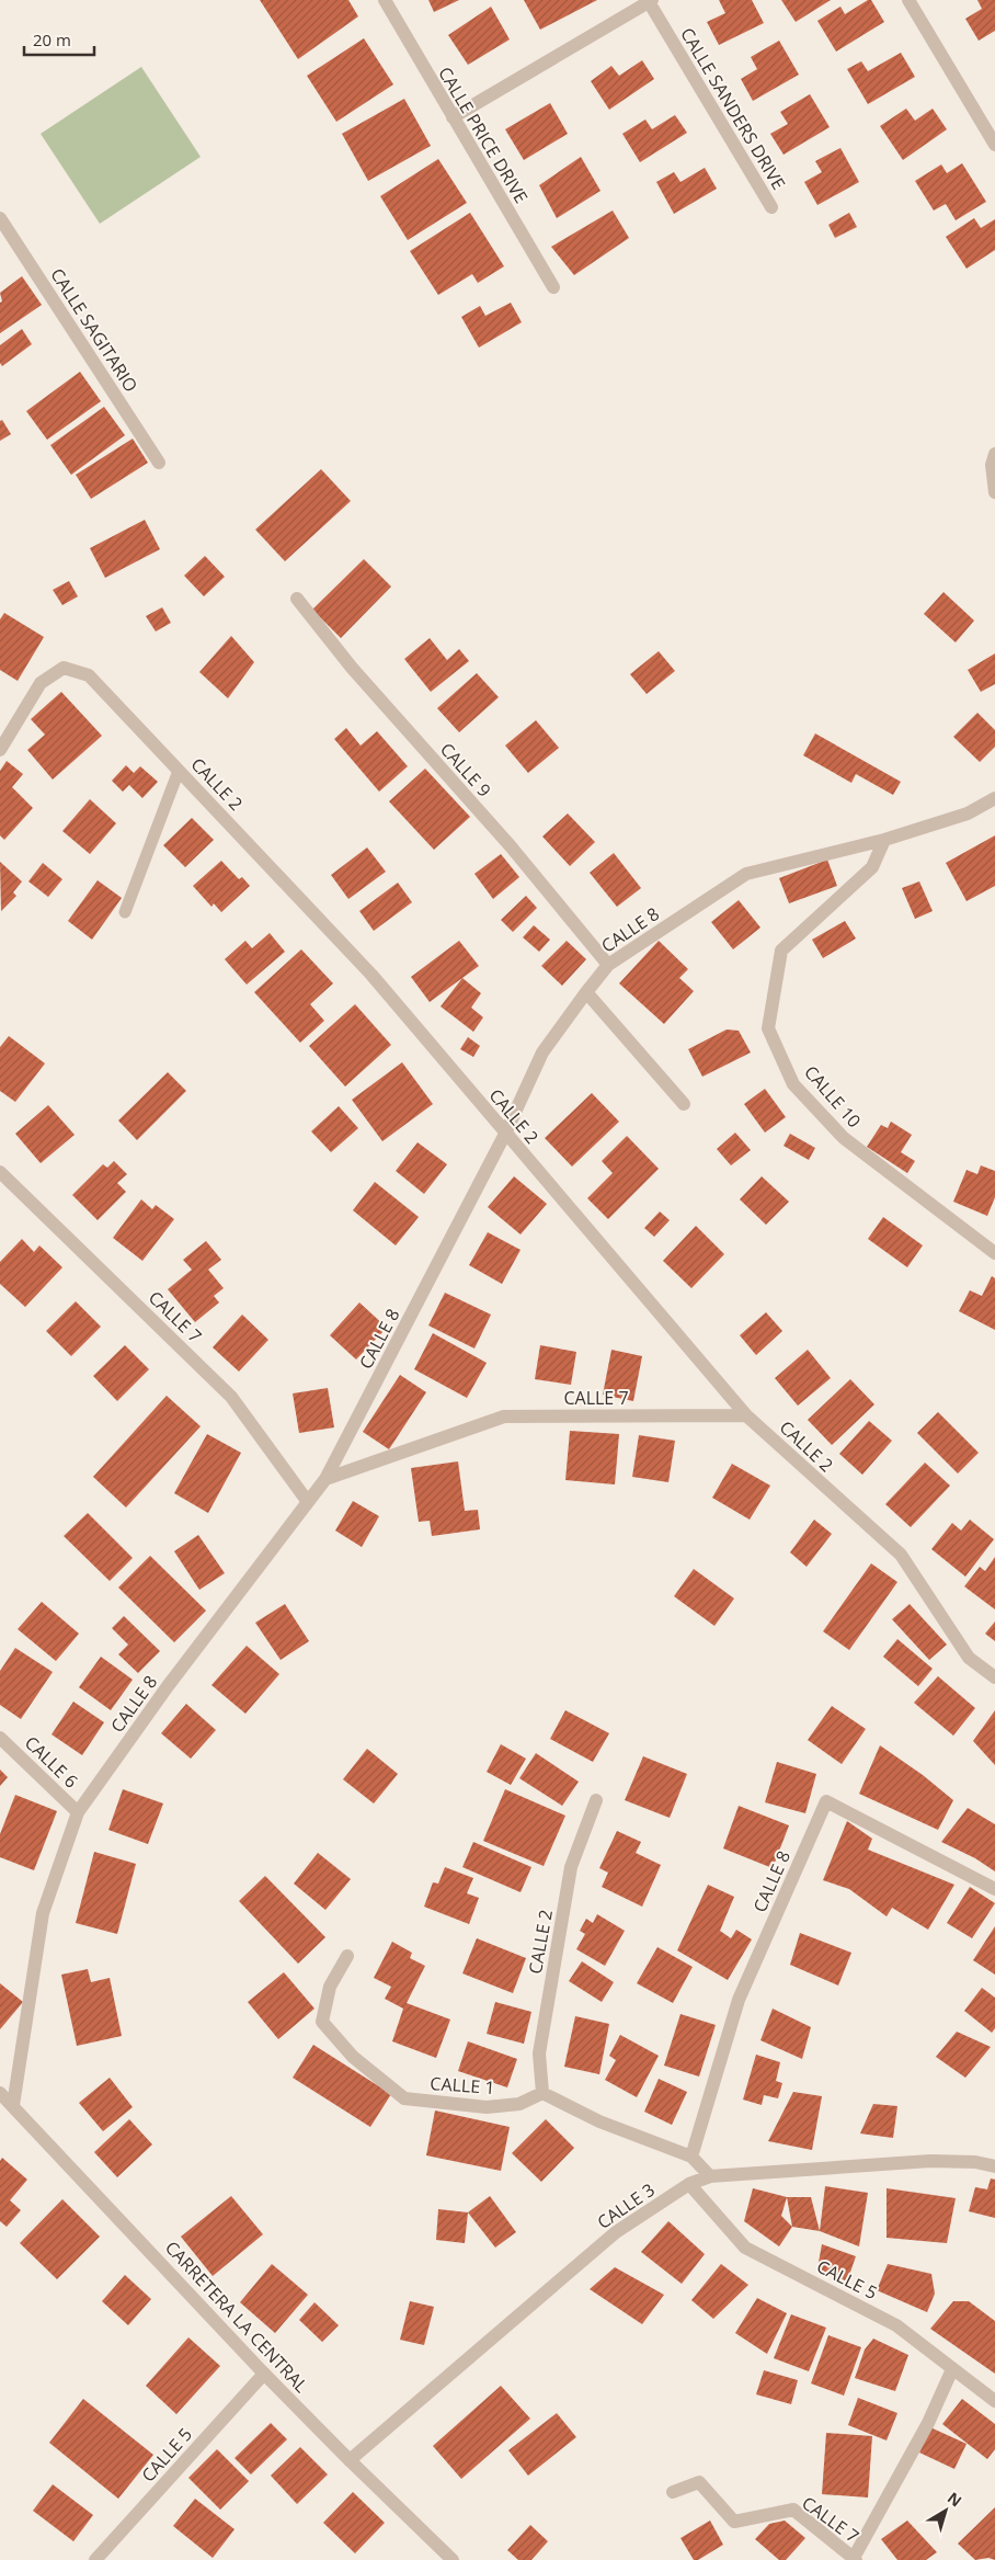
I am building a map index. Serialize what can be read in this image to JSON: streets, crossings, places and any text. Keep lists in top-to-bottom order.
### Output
{
  "streets": {
    "street": [
      "CALLE SANDERS DRIVE",
      "CALLE PRICE DRIVE",
      "CALLE SAGITARIO",
      "CALLE 9",
      "CALLE 2",
      "CALLE 8",
      "CALLE 10",
      "CALLE 7",
      "CALLE 6",
      "CALLE 1",
      "CALLE 3",
      "CALLE 5",
      "CARRETERA LA CENTRAL"
    ]
  },
  "crossings": [
    ["CALLE 9", "CALLE 8"],
    ["CALLE 2", "CALLE 8"],
    ["CALLE 2", "CALLE 7"],
    ["CALLE 2", "CALLE 1"],
    ["CALLE 8", "CALLE 10"],
    ["CALLE 8", "CALLE 7"],
    ["CALLE 8", "CALLE 6"],
    ["CALLE 8", "CARRETERA LA CENTRAL"],
    ["CALLE 3", "CALLE 5"],
    ["CALLE 3", "CARRETERA LA CENTRAL"],
    ["CALLE 5", "CARRETERA LA CENTRAL"]
  ],
  "scale_bar": "20 m",
  "north": "top right"
}
